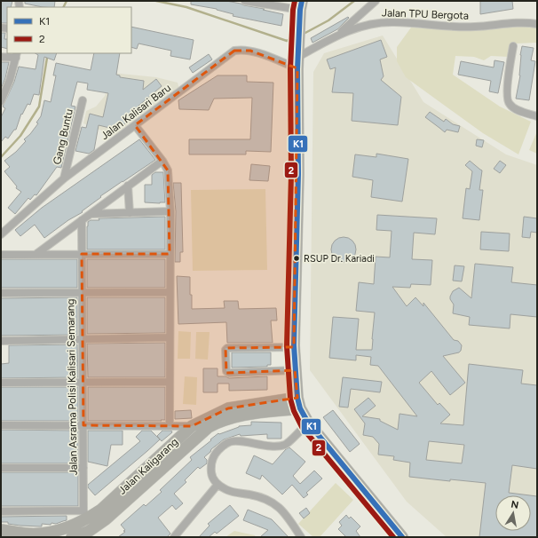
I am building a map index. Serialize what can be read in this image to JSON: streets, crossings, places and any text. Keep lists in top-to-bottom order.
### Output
{
  "streets": {
    "highway": ["Jalan Kaligarang"],
    "street": [
      "Jalan TPU Bergota",
      "Jalan Kalisari Baru",
      "Gang Buntu",
      "Jalan Asrama Polisi Kalisari Semarang"
    ]
  },
  "crossings": [
    ["Jalan TPU Bergota", "Jalan Kalisari Baru"],
    ["Jalan Kalisari Baru", "Gang Buntu"],
    ["Jalan Asrama Polisi Kalisari Semarang", "Jalan Kaligarang"]
  ],
  "places": ["RSUP Dr. Kariadi"],
  "lines": ["transit line K1", "transit line 2"],
  "legend": ["K1", "2"],
  "north": "top"
}
